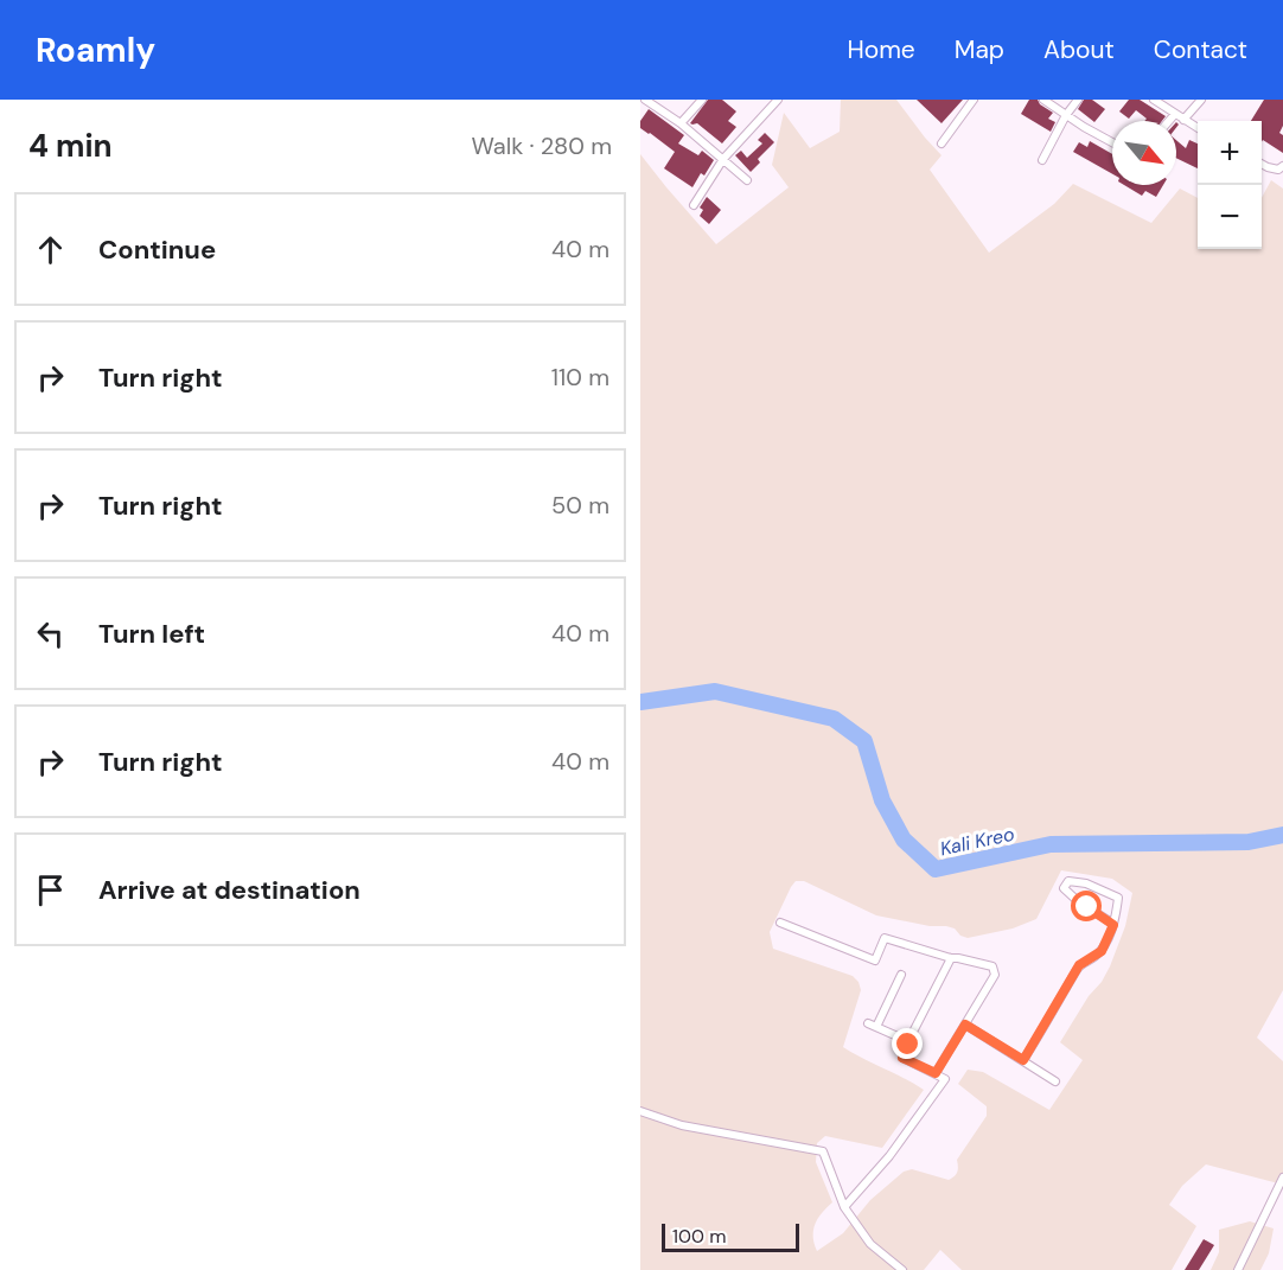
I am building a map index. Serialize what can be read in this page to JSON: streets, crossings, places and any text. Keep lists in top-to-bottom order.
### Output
{
  "water": ["Kali Kreo"],
  "scale_bar": "100 m",
  "north": "bottom right",
  "page": {
    "header": "Roamly",
    "nav": [
      "Home",
      "Map",
      "About",
      "Contact"
    ],
    "heading": ["4 min", "Walk · 280 m"],
    "map_buttons": ["+", "−"],
    "list": [
      ["Continue", "40 m"],
      ["Turn right", "110 m"],
      ["Turn right", "50 m"],
      ["Turn left", "40 m"],
      ["Turn right", "40 m"],
      "Arrive at destination"
    ],
    "scale": "100 m"
  }
}
